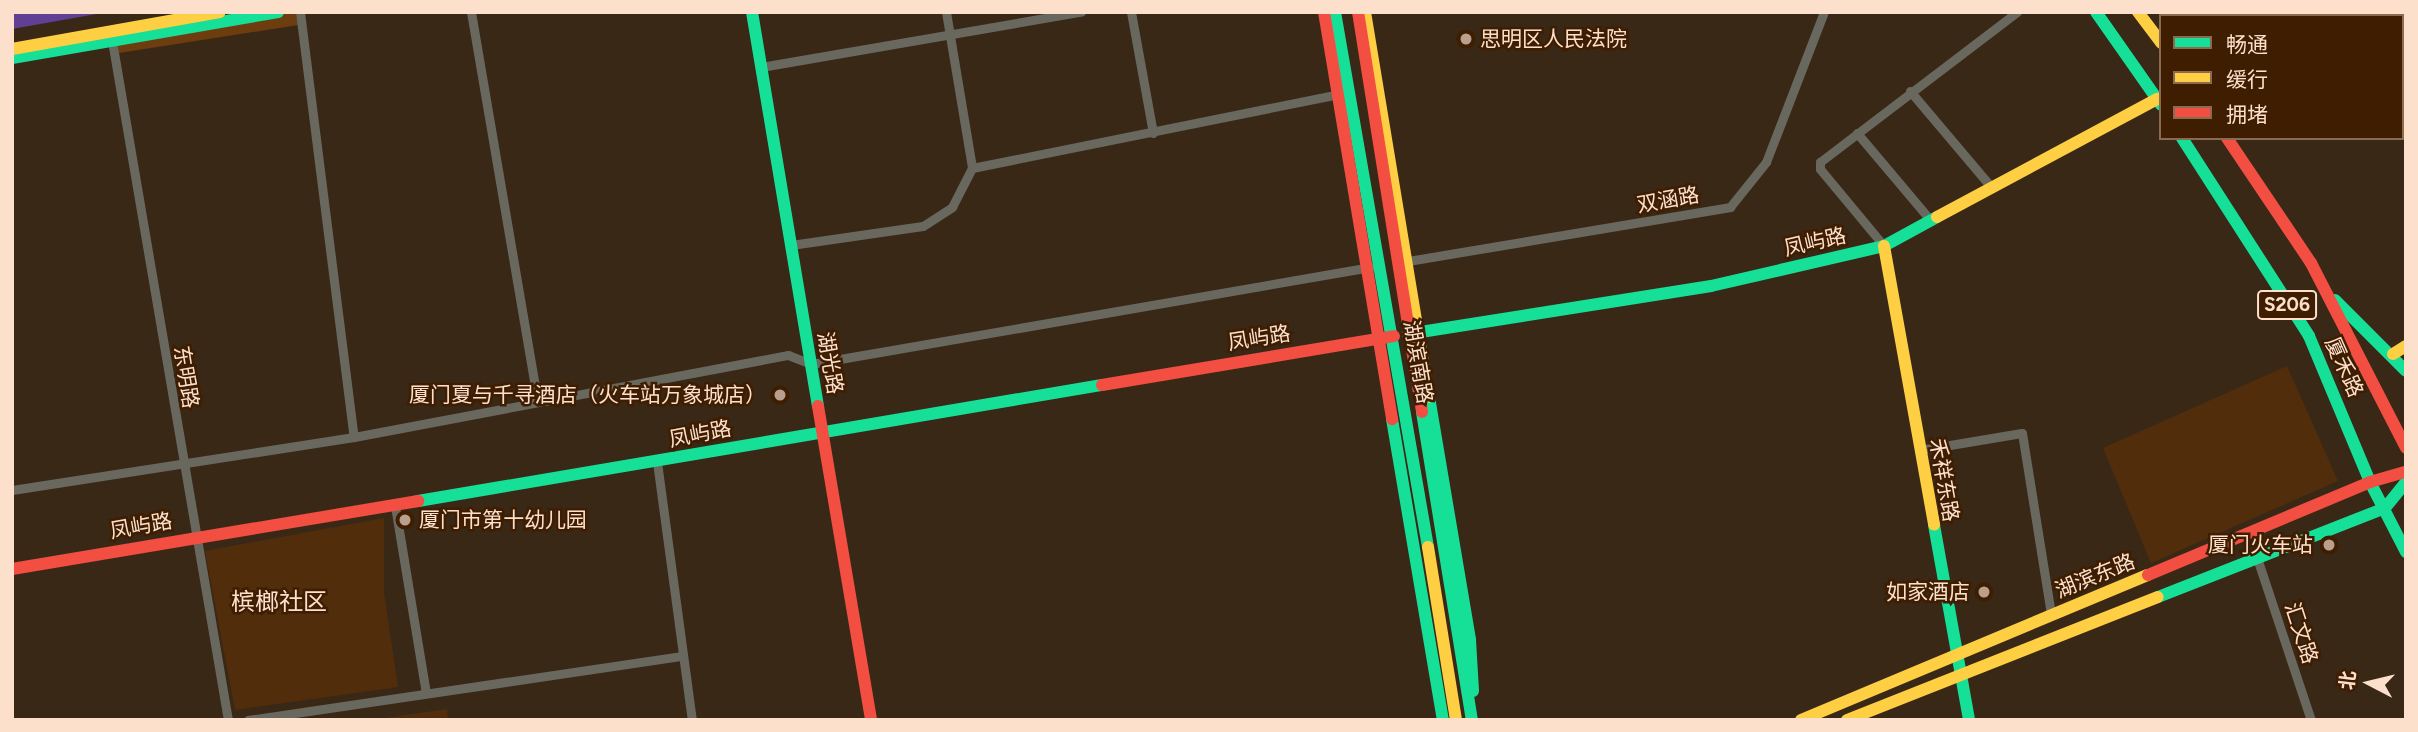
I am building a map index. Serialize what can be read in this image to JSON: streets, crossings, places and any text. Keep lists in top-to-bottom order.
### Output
{
  "streets": {
    "main road": [
      "凤屿路",
      "S206",
      "湖滨南路",
      "湖光路",
      "厦禾路",
      "禾祥东路",
      "湖滨东路"
    ],
    "street": ["双涵路", "东明路", "汇文路"]
  },
  "crossings": [
    ["双涵路", "湖滨南路"],
    ["凤屿路", "湖滨南路"],
    ["凤屿路", "湖光路"],
    ["凤屿路", "东明路"],
    ["凤屿路", "禾祥东路"],
    ["厦禾路", "湖滨东路"],
    ["禾祥东路", "湖滨东路"],
    ["湖滨东路", "汇文路"]
  ],
  "districts": ["槟榔社区"],
  "places": [
    "思明区人民法院",
    "厦门夏与千寻酒店（火车站万象城店）",
    "厦门市第十幼儿园",
    "厦门火车站",
    "如家酒店"
  ],
  "legend": ["畅通", "缓行", "拥堵"],
  "north": "left"
}
